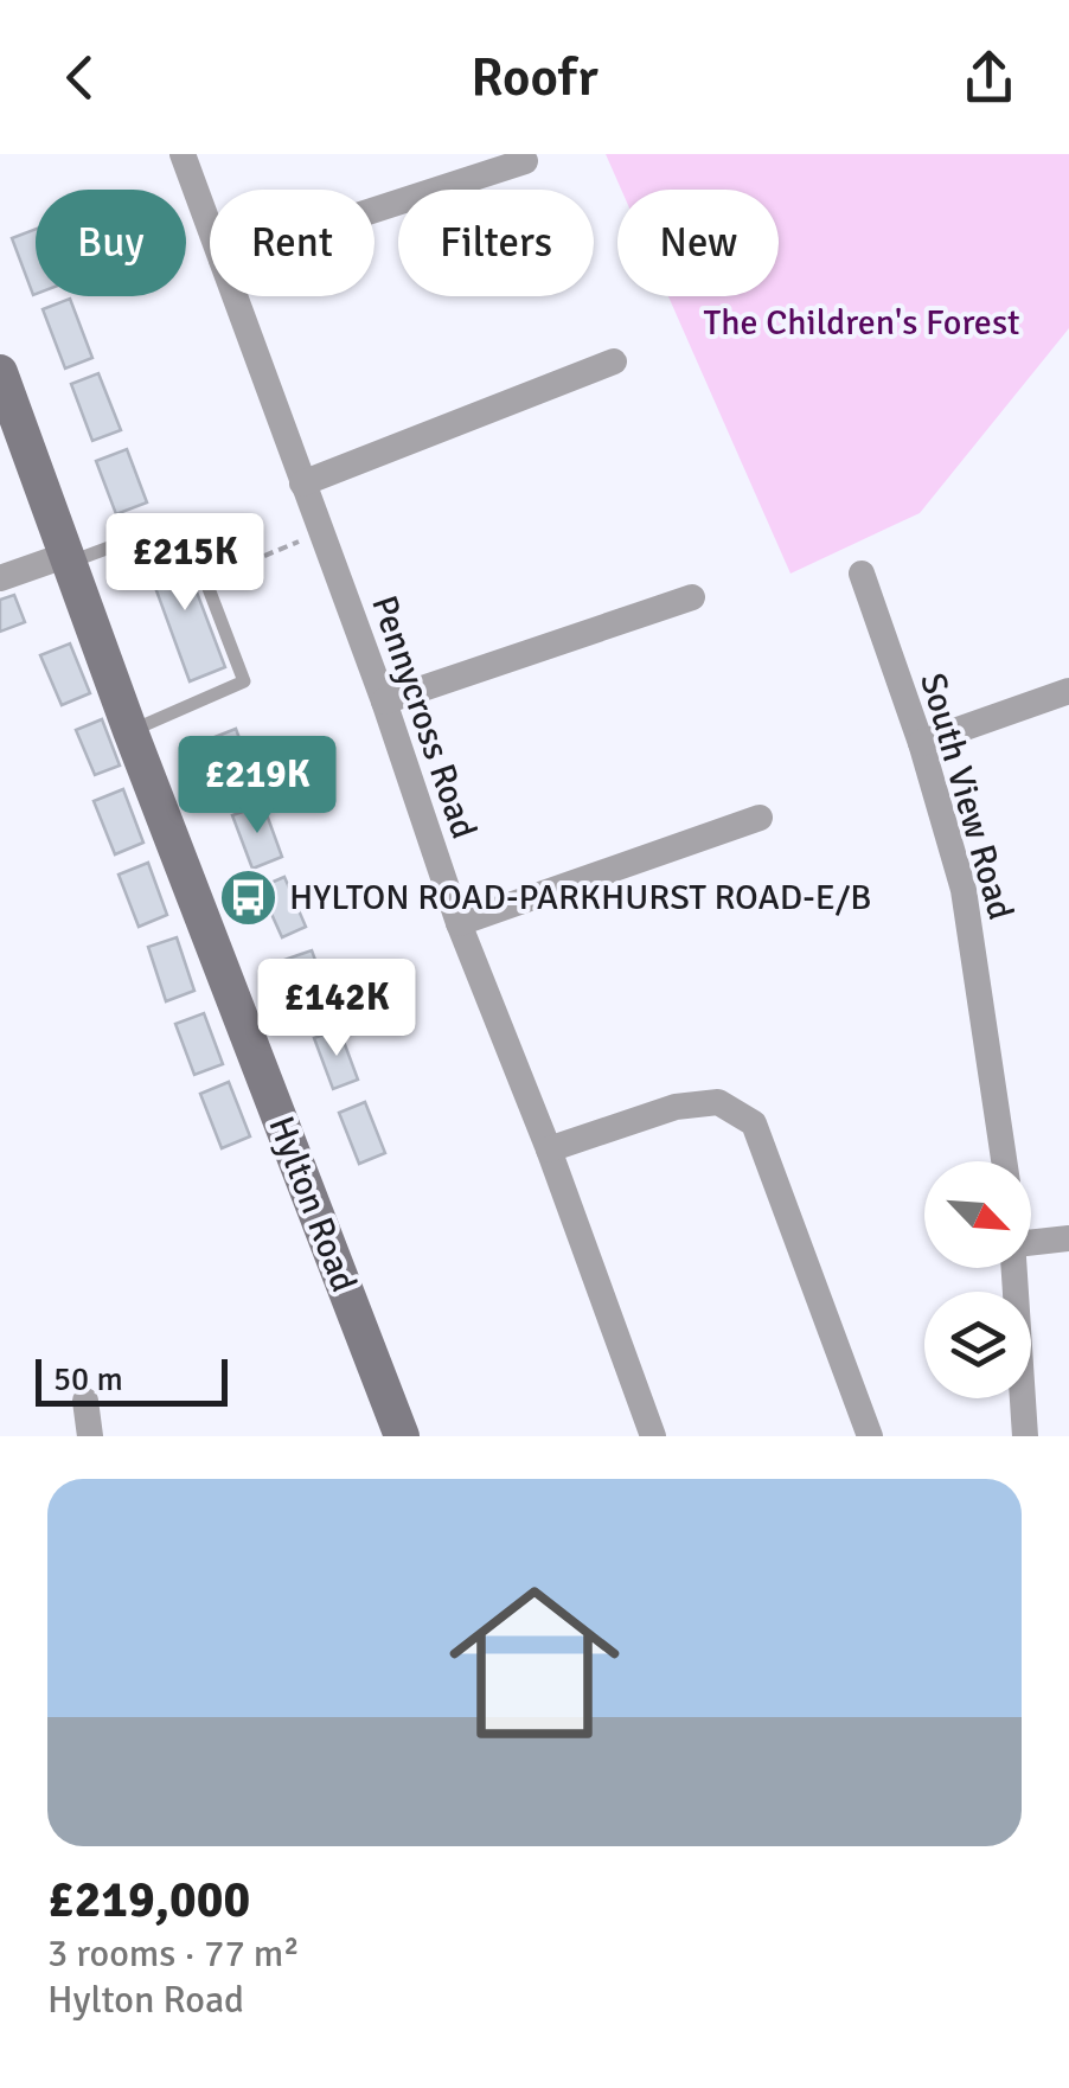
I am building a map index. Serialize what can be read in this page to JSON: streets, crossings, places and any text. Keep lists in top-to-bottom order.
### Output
{
  "streets": {
    "street": ["Pennycross Road", "South View Road", "Hylton Road"]
  },
  "parks": ["The Children's Forest"],
  "places": {
    "bus stop": ["HYLTON ROAD-PARKHURST ROAD-E/B"]
  },
  "scale_bar": "50 m",
  "north": "bottom right",
  "page": {
    "header": "Roofr",
    "chip": [
      "Buy",
      "Rent",
      "Filters",
      "New"
    ],
    "price": ["£215K", "£219K", "£142K"],
    "scale": "50 m",
    "list": [
      {
        "name": "£219,000",
        "note": "3 rooms · 77 m² · Hylton Road"
      }
    ]
  }
}
